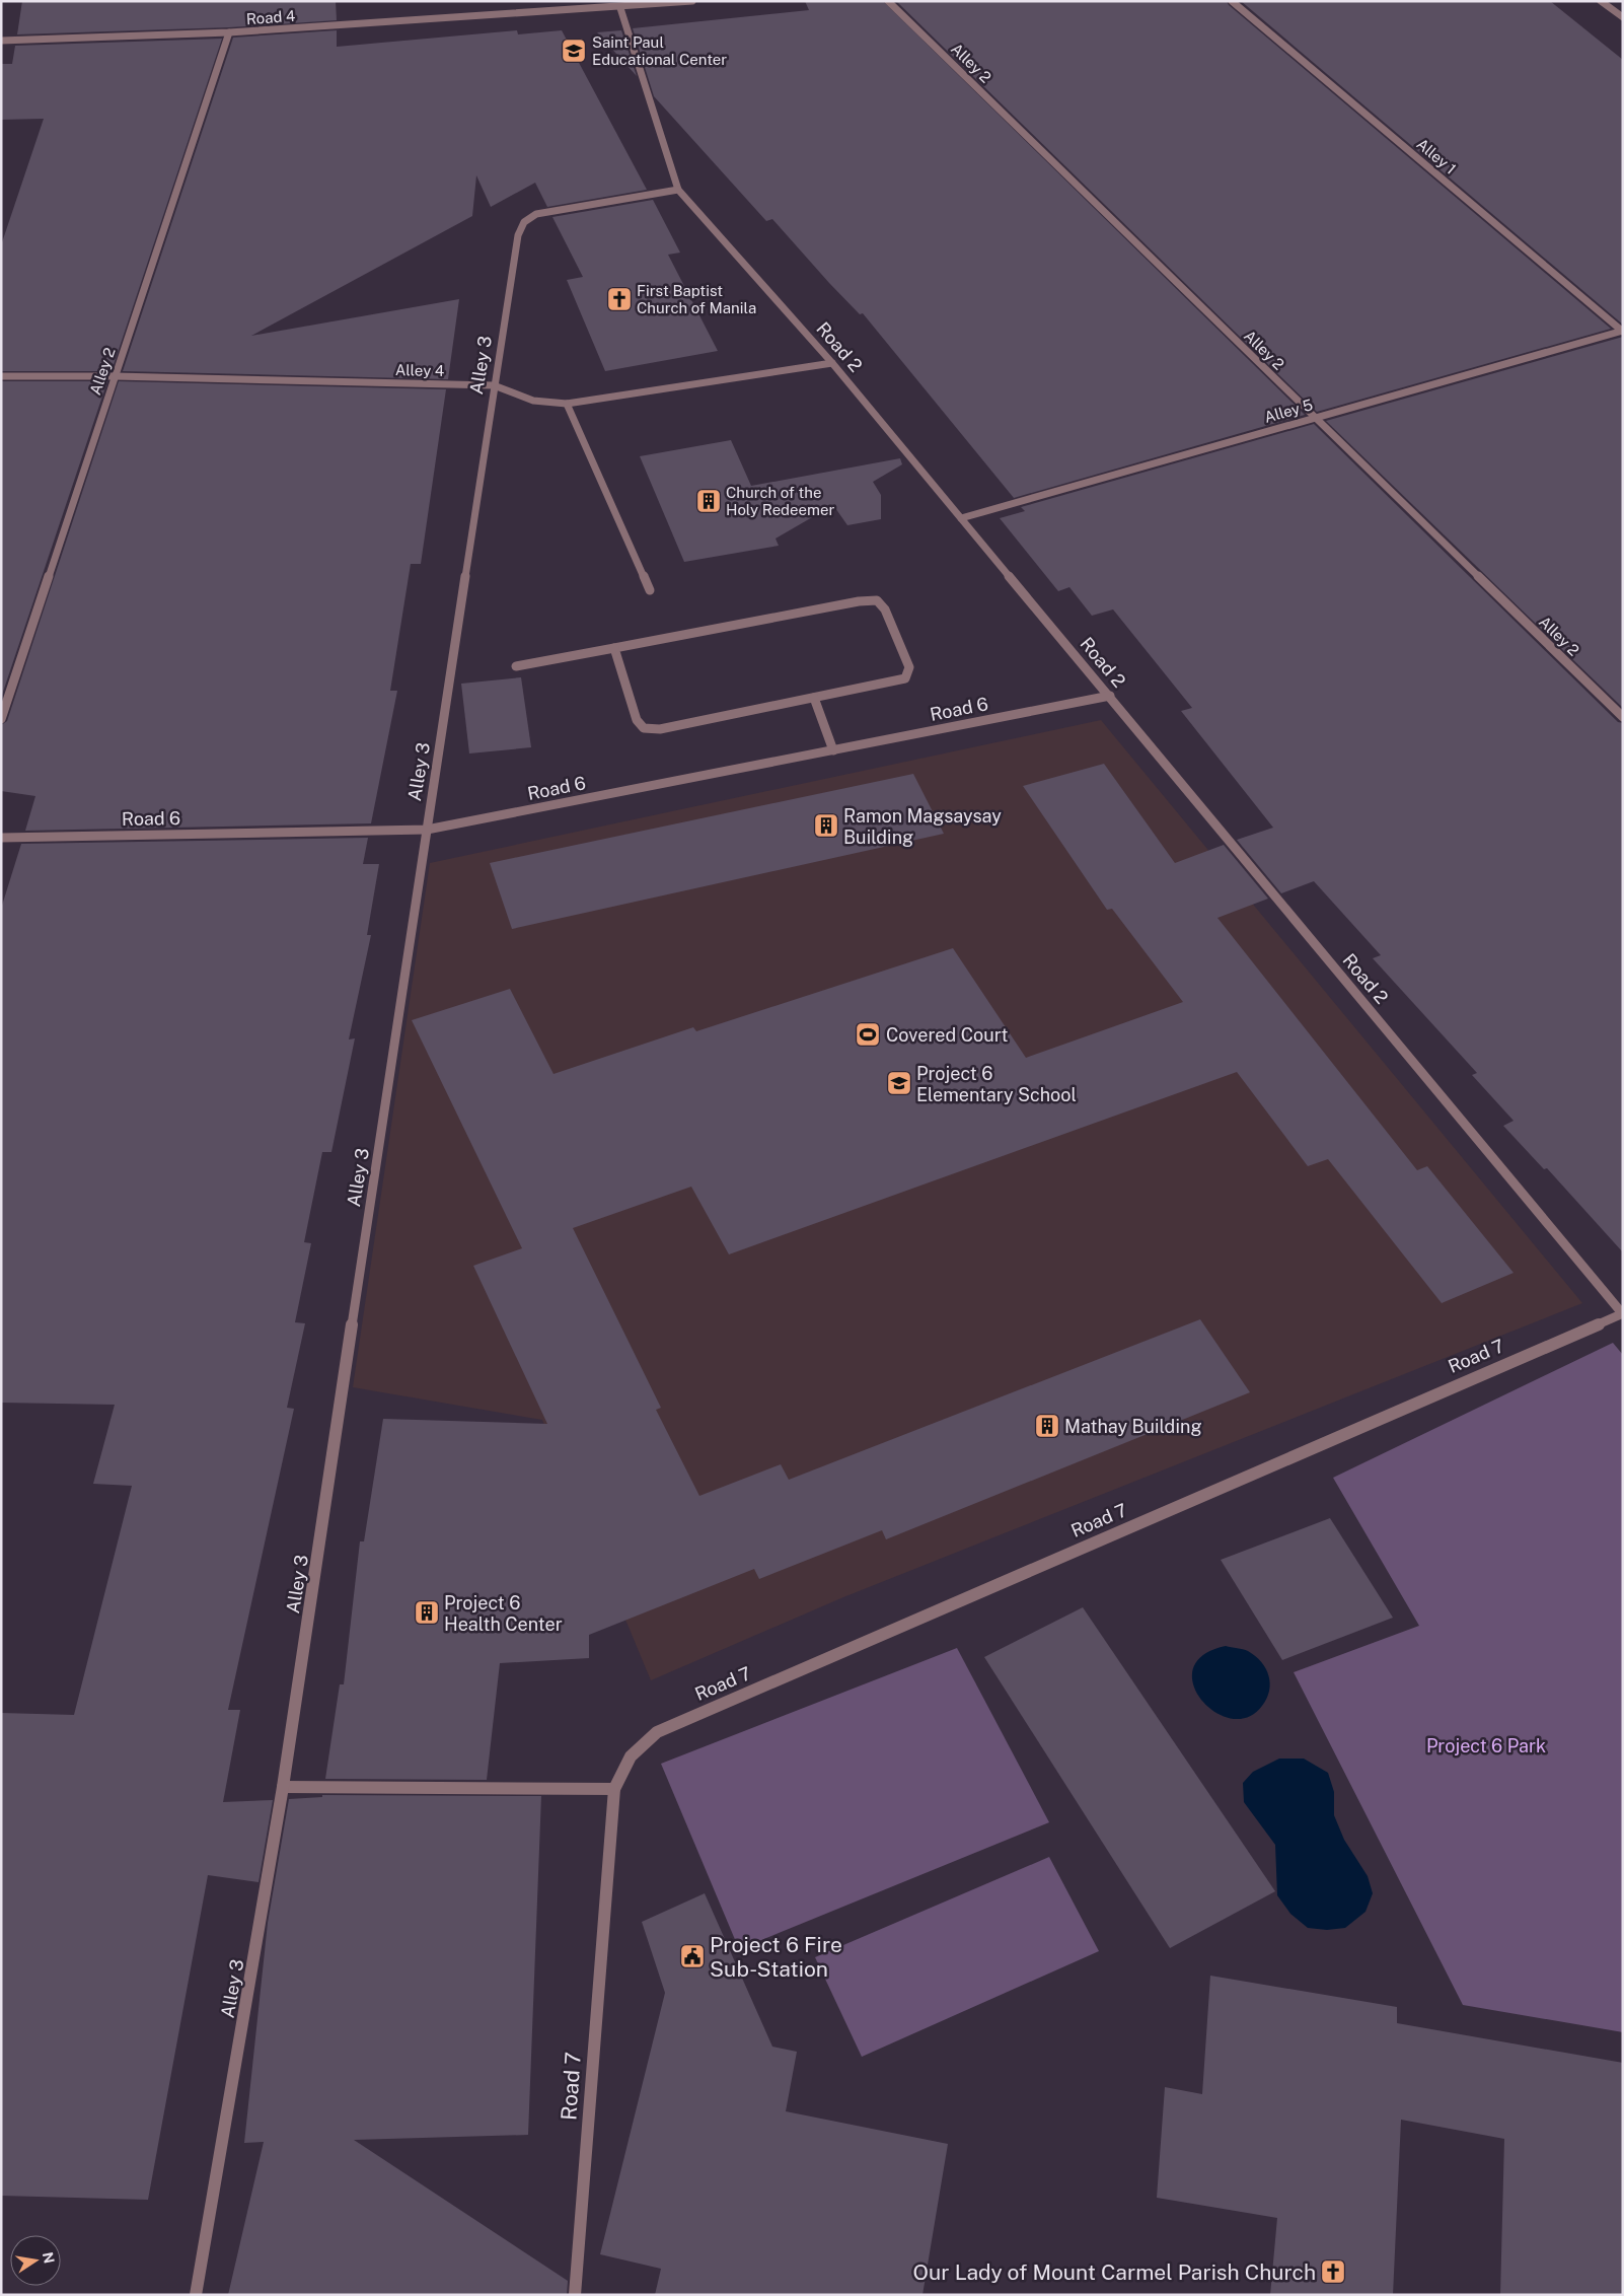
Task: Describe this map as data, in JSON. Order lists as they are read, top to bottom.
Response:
{
  "streets": {
    "street": [
      "Road 4",
      "Alley 2",
      "Alley 1",
      "Road 2",
      "Alley 3",
      "Alley 4",
      "Alley 5",
      "Road 6",
      "Road 7"
    ]
  },
  "crossings": [
    ["Road 4", "Alley 2"],
    ["Road 4", "Road 2"],
    ["Alley 2", "Alley 4"],
    ["Alley 2", "Alley 5"],
    ["Alley 1", "Alley 5"],
    ["Road 2", "Alley 3"],
    ["Road 2", "Alley 4"],
    ["Road 2", "Alley 5"],
    ["Road 2", "Road 6"],
    ["Road 2", "Road 7"],
    ["Alley 3", "Alley 4"],
    ["Alley 3", "Road 6"]
  ],
  "parks": ["Project 6 Park"],
  "places": {
    "school or university": ["Saint Paul Educational Center", "Project 6 Elementary School"],
    "church": ["First Baptist Church of Manila", "Our Lady of Mount Carmel Parish Church"],
    "building": [
      "Church of the Holy Redeemer",
      "Ramon Magsaysay Building",
      "Mathay Building",
      "Project 6 Health Center"
    ],
    "sports": ["Covered Court"],
    "public building": ["Project 6 Fire Sub-Station"]
  },
  "north": "right"
}
